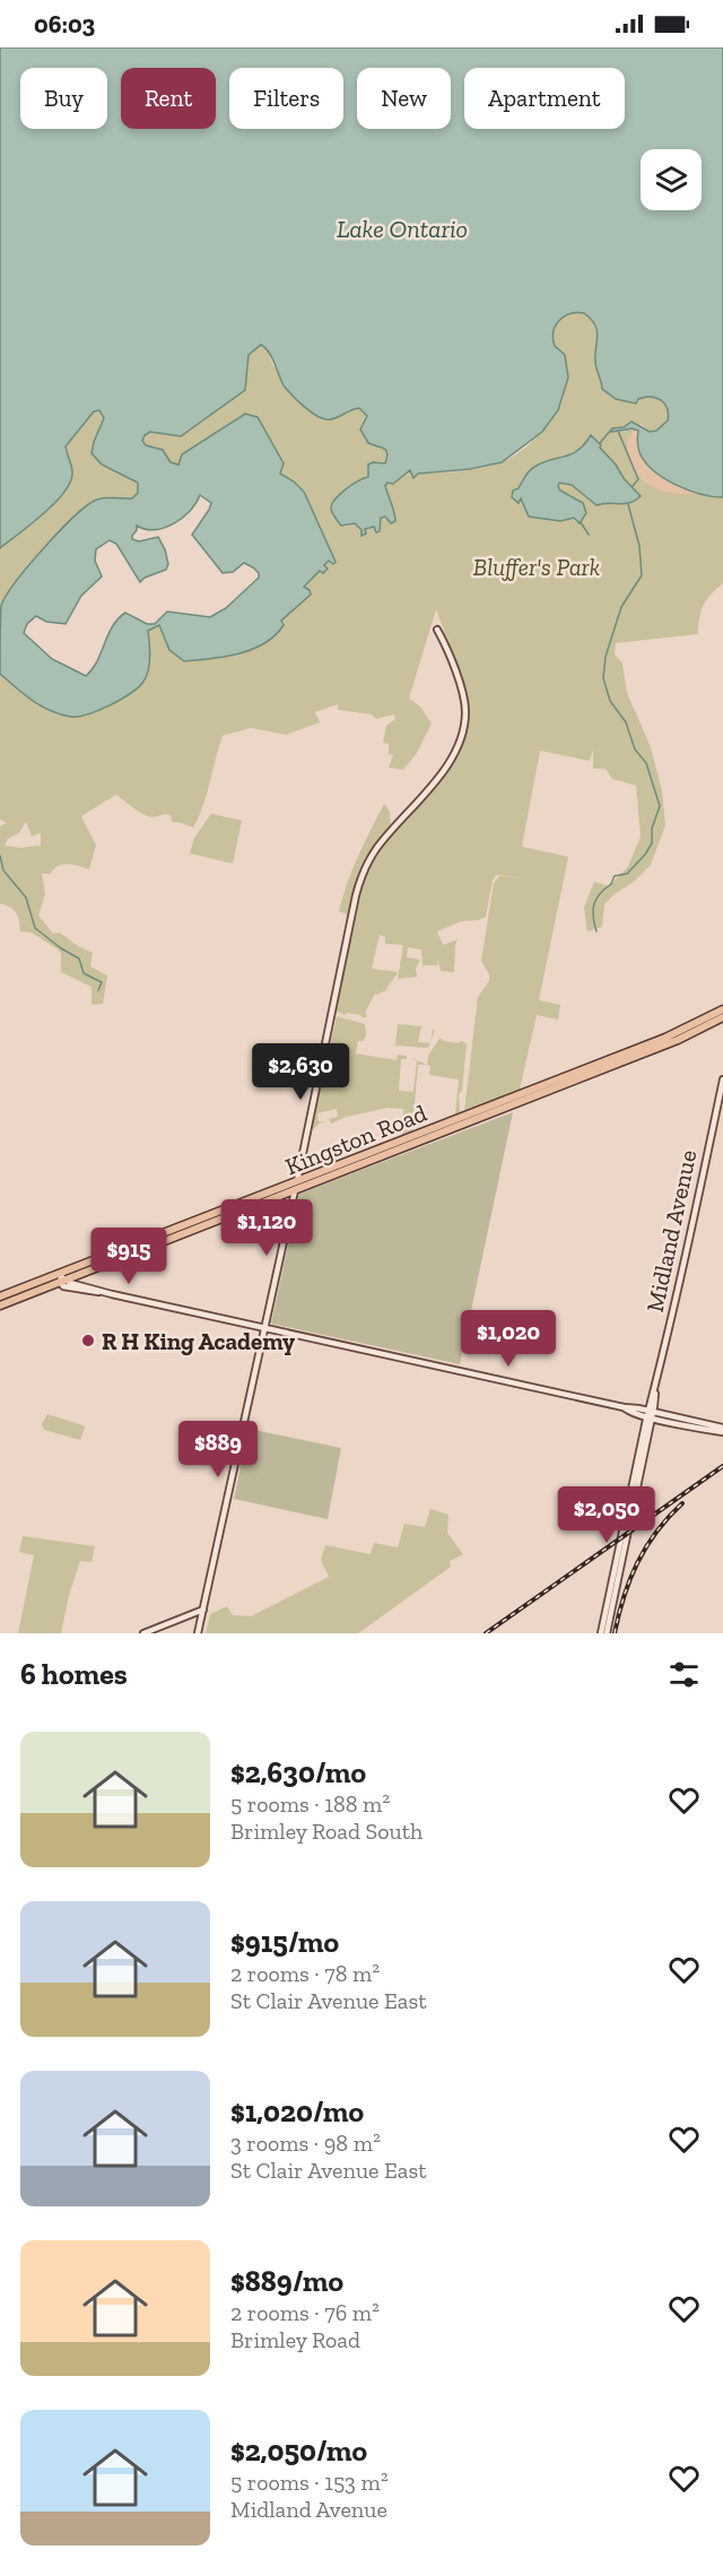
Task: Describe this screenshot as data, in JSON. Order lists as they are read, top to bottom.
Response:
{
  "streets": {
    "main road": ["Kingston Road", "Midland Avenue"]
  },
  "water": ["Lake Ontario"],
  "parks": ["Bluffer's Park"],
  "places": ["R H King Academy"],
  "page": {
    "status": "06:03",
    "chip": [
      "Buy",
      "Rent",
      "Filters",
      "New",
      "Apartment"
    ],
    "price": [
      "$2,630",
      "$1,120",
      "$915",
      "$1,020",
      "$889",
      "$2,050"
    ],
    "heading": "6 homes",
    "list": [
      {
        "name": "$2,630/mo",
        "note": "5 rooms · 188 m² · Brimley Road South"
      },
      {
        "name": "$915/mo",
        "note": "2 rooms · 78 m² · St Clair Avenue East"
      },
      {
        "name": "$1,020/mo",
        "note": "3 rooms · 98 m² · St Clair Avenue East"
      },
      {
        "name": "$889/mo",
        "note": "2 rooms · 76 m² · Brimley Road"
      },
      {
        "name": "$2,050/mo",
        "note": "5 rooms · 153 m² · Midland Avenue"
      }
    ]
  }
}
